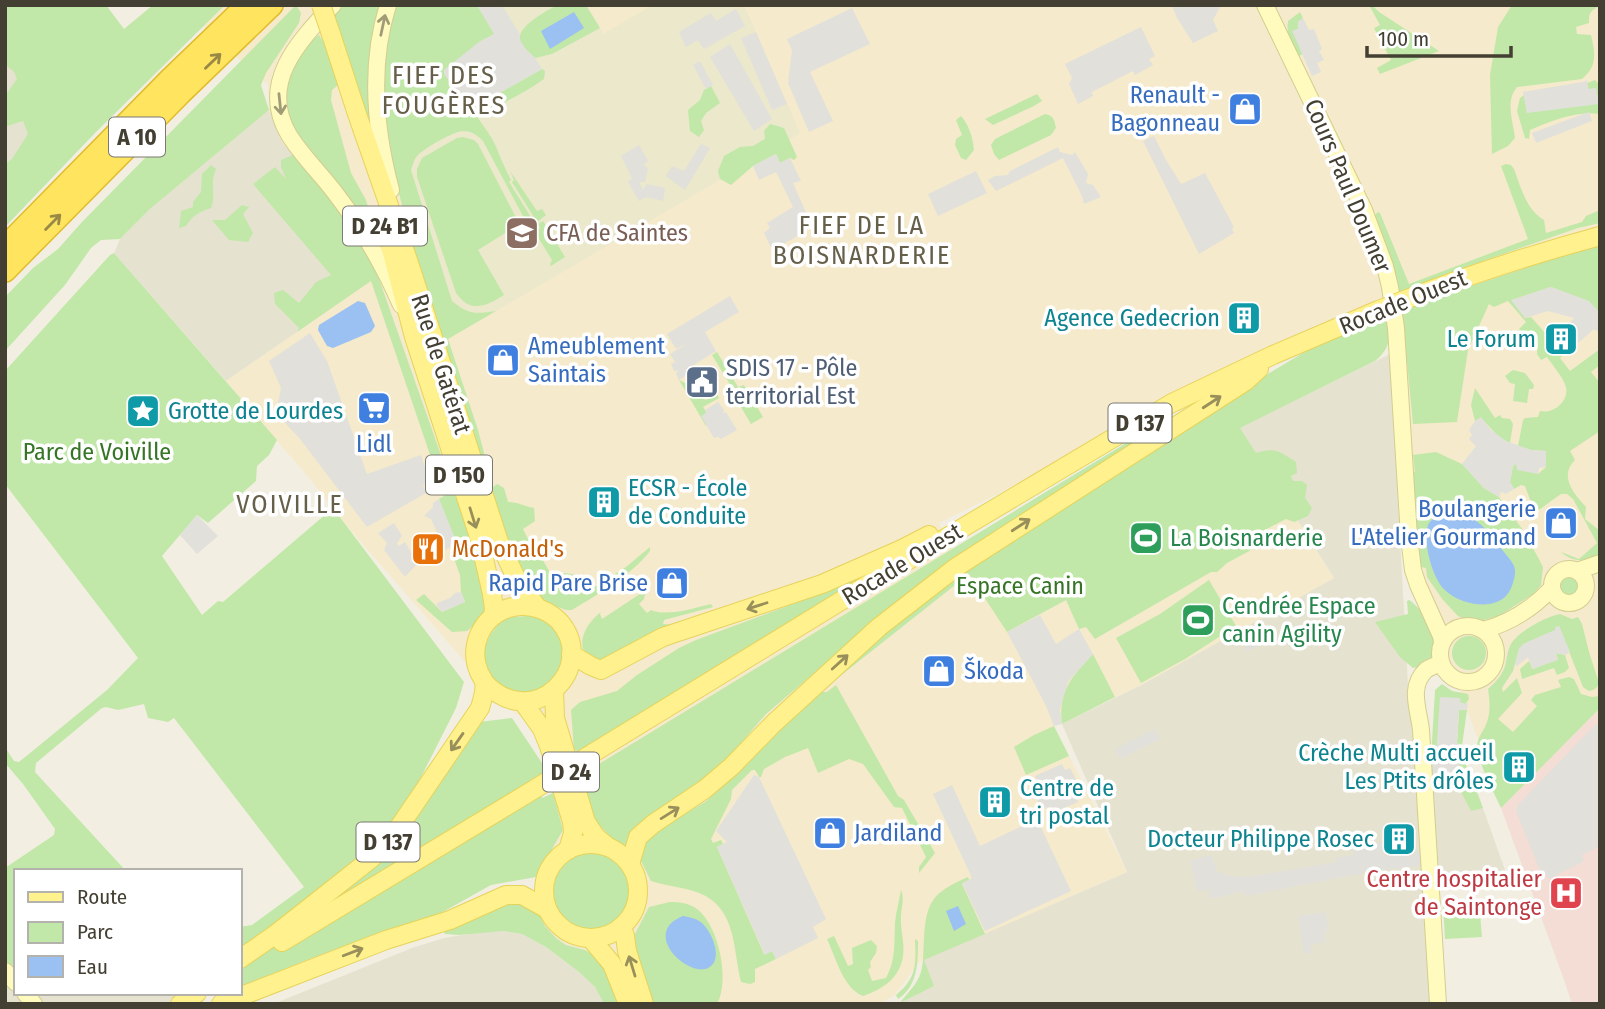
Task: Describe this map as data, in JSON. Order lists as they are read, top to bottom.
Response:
{
  "streets": {
    "highway": ["A 10"],
    "main road": [
      "D 24 B1",
      "Rocade Ouest",
      "Rue de Gatérat",
      "D 137",
      "D 150",
      "D 24"
    ],
    "street": ["Cours Paul Doumer"]
  },
  "crossings": [
    ["D 24 B1", "Rue de Gatérat"],
    ["Rocade Ouest", "D 137"],
    ["Rue de Gatérat", "D 137"],
    ["Rue de Gatérat", "D 24"],
    ["D 137", "D 24"]
  ],
  "districts": ["FIEF DES FOUGÈRES", "FIEF DE LA BOISNARDERIE", "VOIVILLE"],
  "parks": ["Parc de Voiville", "Espace Canin"],
  "places": {
    "shop": [
      "Renault - Bagonneau",
      "Ameublement Saintais",
      "Boulangerie L'Atelier Gourmand",
      "Rapid Pare Brise",
      "Škoda",
      "Jardiland"
    ],
    "school or university": ["CFA de Saintes"],
    "building": [
      "Agence Gedecrion",
      "Le Forum",
      "ECSR - École de Conduite",
      "Crèche Multi accueil Les Ptits drôles",
      "Centre de tri postal",
      "Docteur Philippe Rosec"
    ],
    "public building": ["SDIS 17 - Pôle territorial Est"],
    "supermarket": ["Lidl"],
    "place": ["Grotte de Lourdes"],
    "sports": ["La Boisnarderie", "Cendrée Espace canin Agility"],
    "restaurant": ["McDonald's"],
    "hospital": ["Centre hospitalier de Saintonge"]
  },
  "legend": ["Route", "Parc", "Eau"],
  "scale_bar": "100 m"
}
